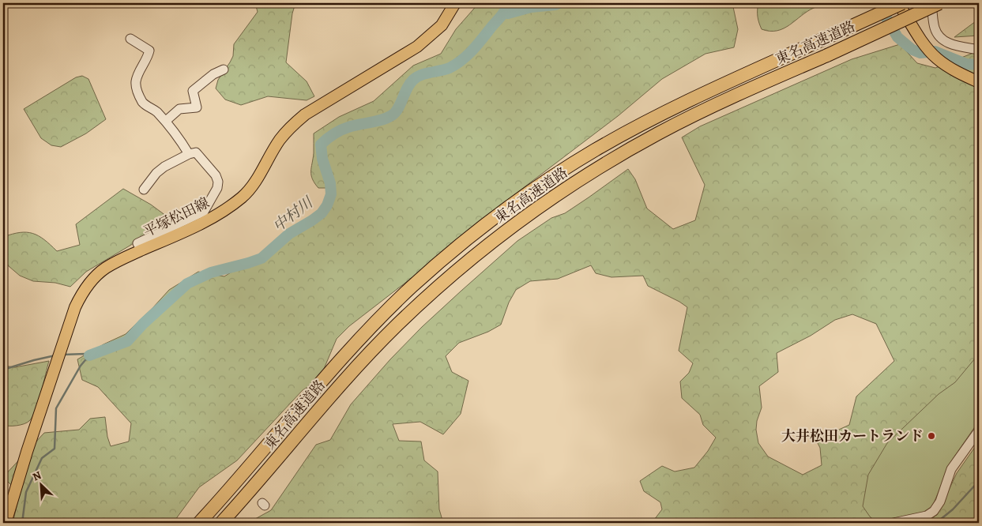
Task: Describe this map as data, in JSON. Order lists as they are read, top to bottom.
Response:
{
  "streets": {
    "highway": ["東名高速道路"],
    "main road": ["平塚松田線"]
  },
  "water": ["中村川"],
  "places": ["大井松田カートランド"],
  "north": "top left"
}
